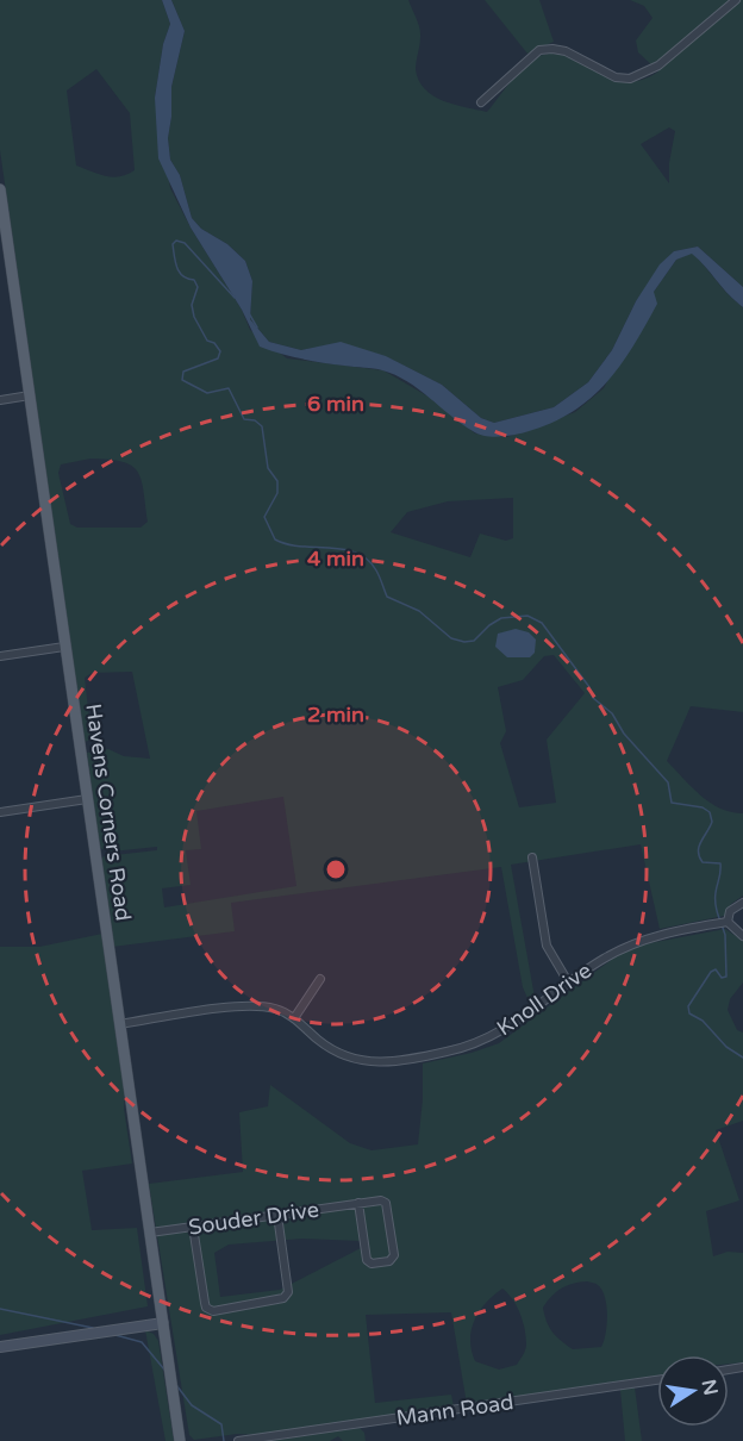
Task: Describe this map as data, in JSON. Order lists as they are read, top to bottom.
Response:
{
  "streets": {
    "main road": ["Havens Corners Road"],
    "street": ["Knoll Drive", "Souder Drive", "Mann Road"]
  },
  "crossings": [
    ["Havens Corners Road", "Knoll Drive"],
    ["Havens Corners Road", "Souder Drive"]
  ],
  "north": "right",
  "rings": ["6 min", "4 min", "2 min"]
}
